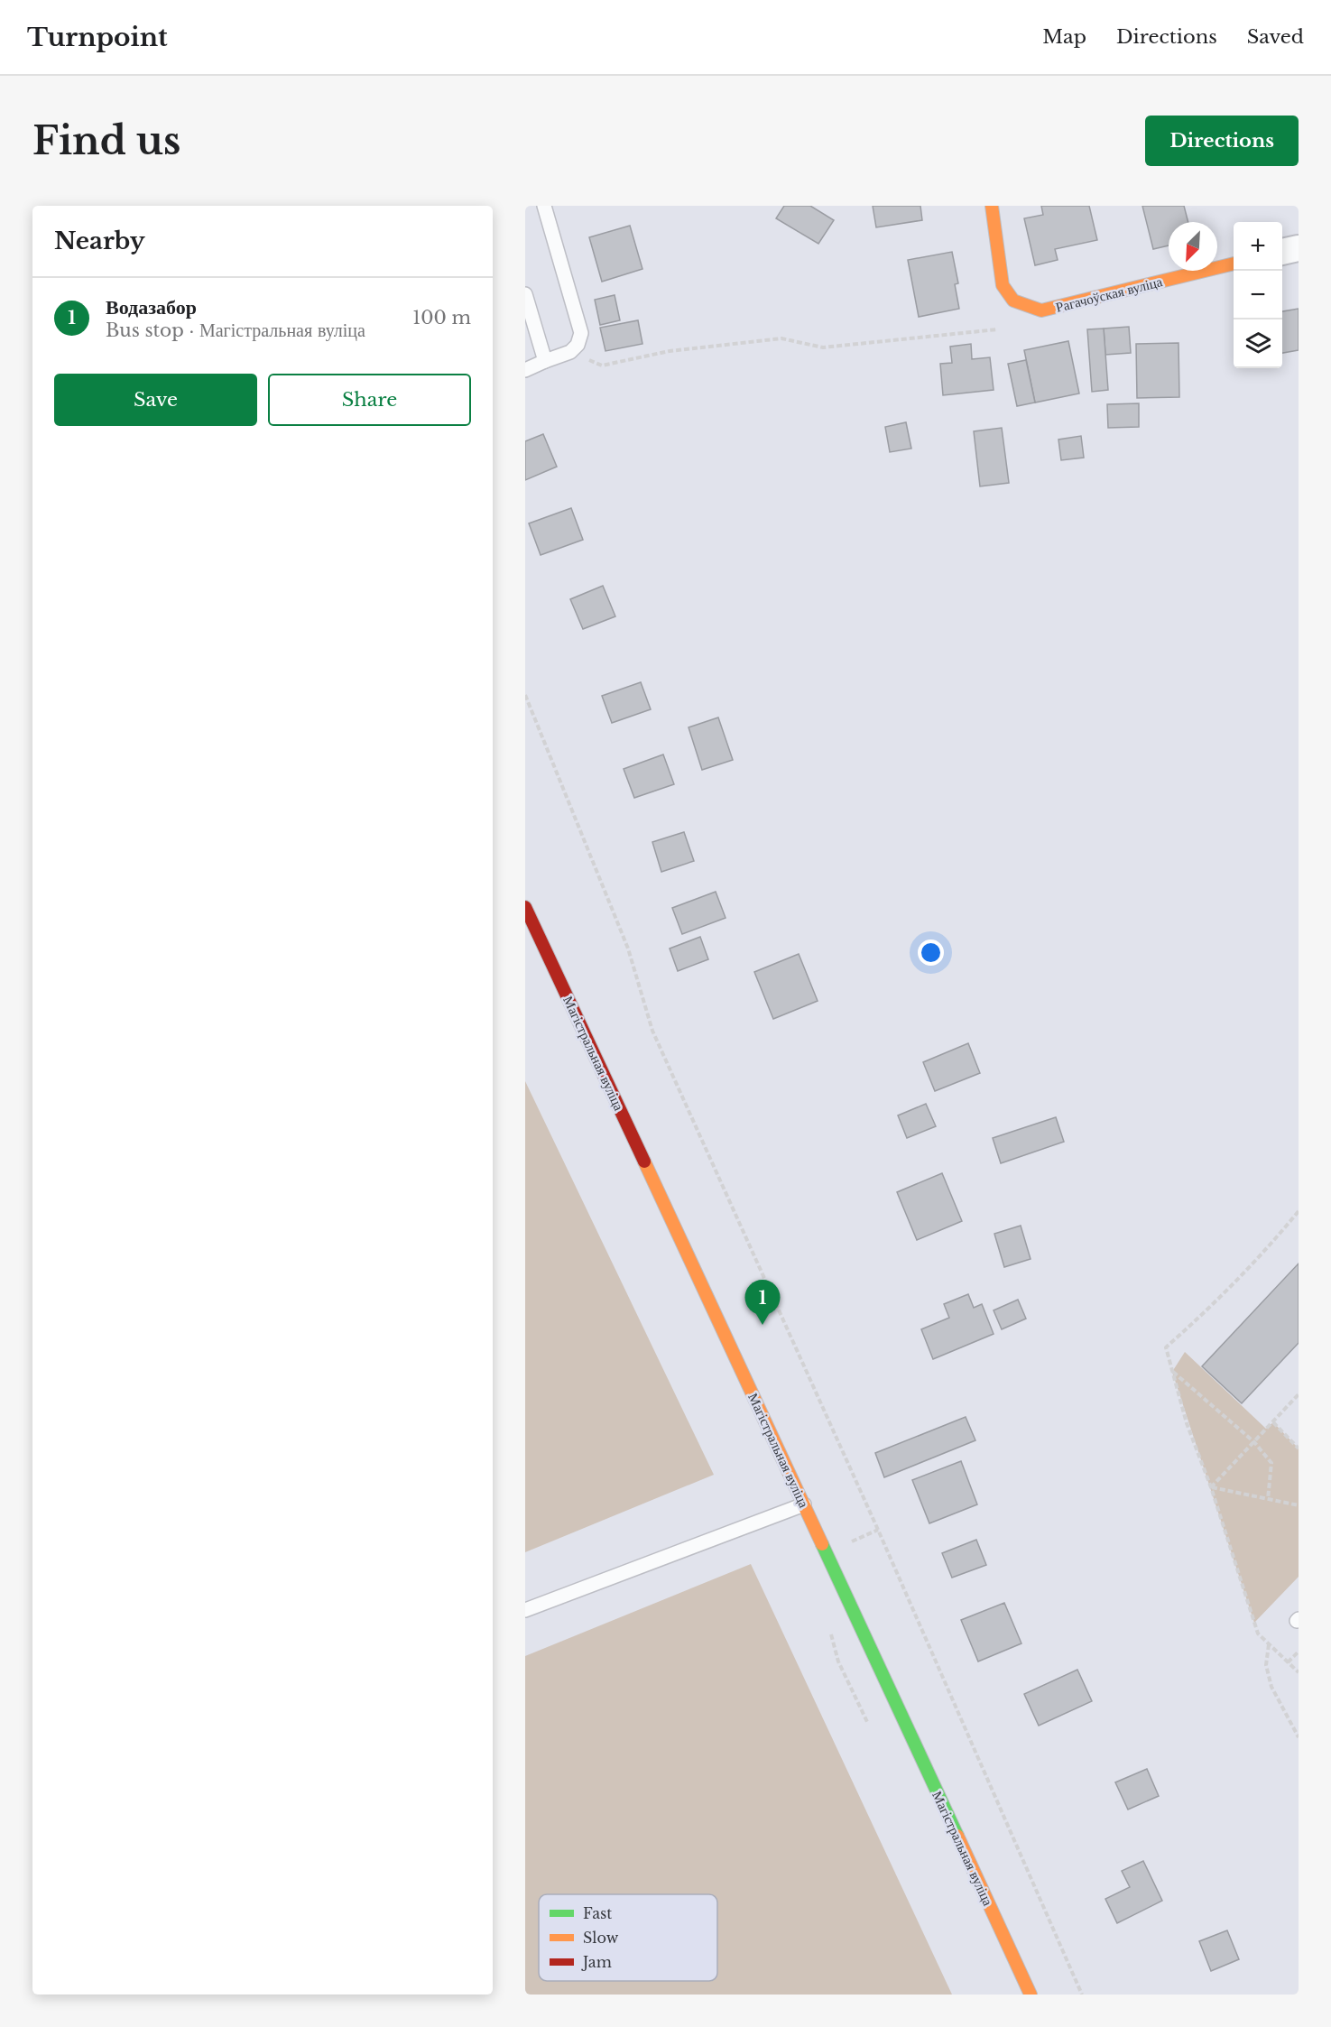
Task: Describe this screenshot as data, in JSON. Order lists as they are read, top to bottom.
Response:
{
  "streets": {
    "main road": ["Рагачоўская вуліца", "Магістральная вуліца"]
  },
  "legend": ["Fast", "Slow", "Jam"],
  "north": "bottom left",
  "page": {
    "header": "Turnpoint",
    "nav": ["Map", "Directions", "Saved"],
    "buttons": [
      "Directions",
      ["Save", "Share"]
    ],
    "title": "Find us",
    "heading": "Nearby",
    "map_buttons": ["+", "−"],
    "list": [
      {
        "mark": "1",
        "name": "Водазабор",
        "note": "Bus stop · Магістральная вуліца",
        "value": "100 m"
      }
    ],
    "pins": "1"
  }
}
